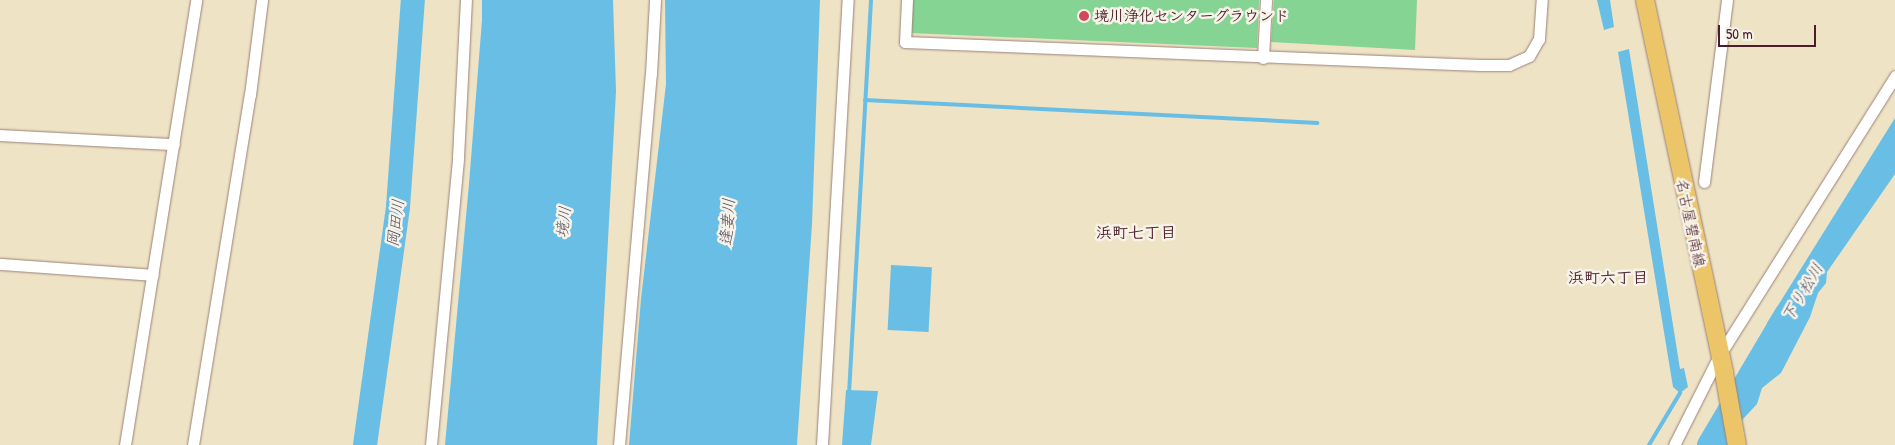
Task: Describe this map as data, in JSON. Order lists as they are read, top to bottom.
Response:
{
  "streets": {
    "main road": ["名古屋碧南線"]
  },
  "districts": ["浜町七丁目", "浜町六丁目"],
  "water": [
    "境川",
    "逢妻川",
    "岡田川",
    "下り松川"
  ],
  "places": ["境川浄化センターグラウンド"],
  "scale_bar": "50 m"
}
